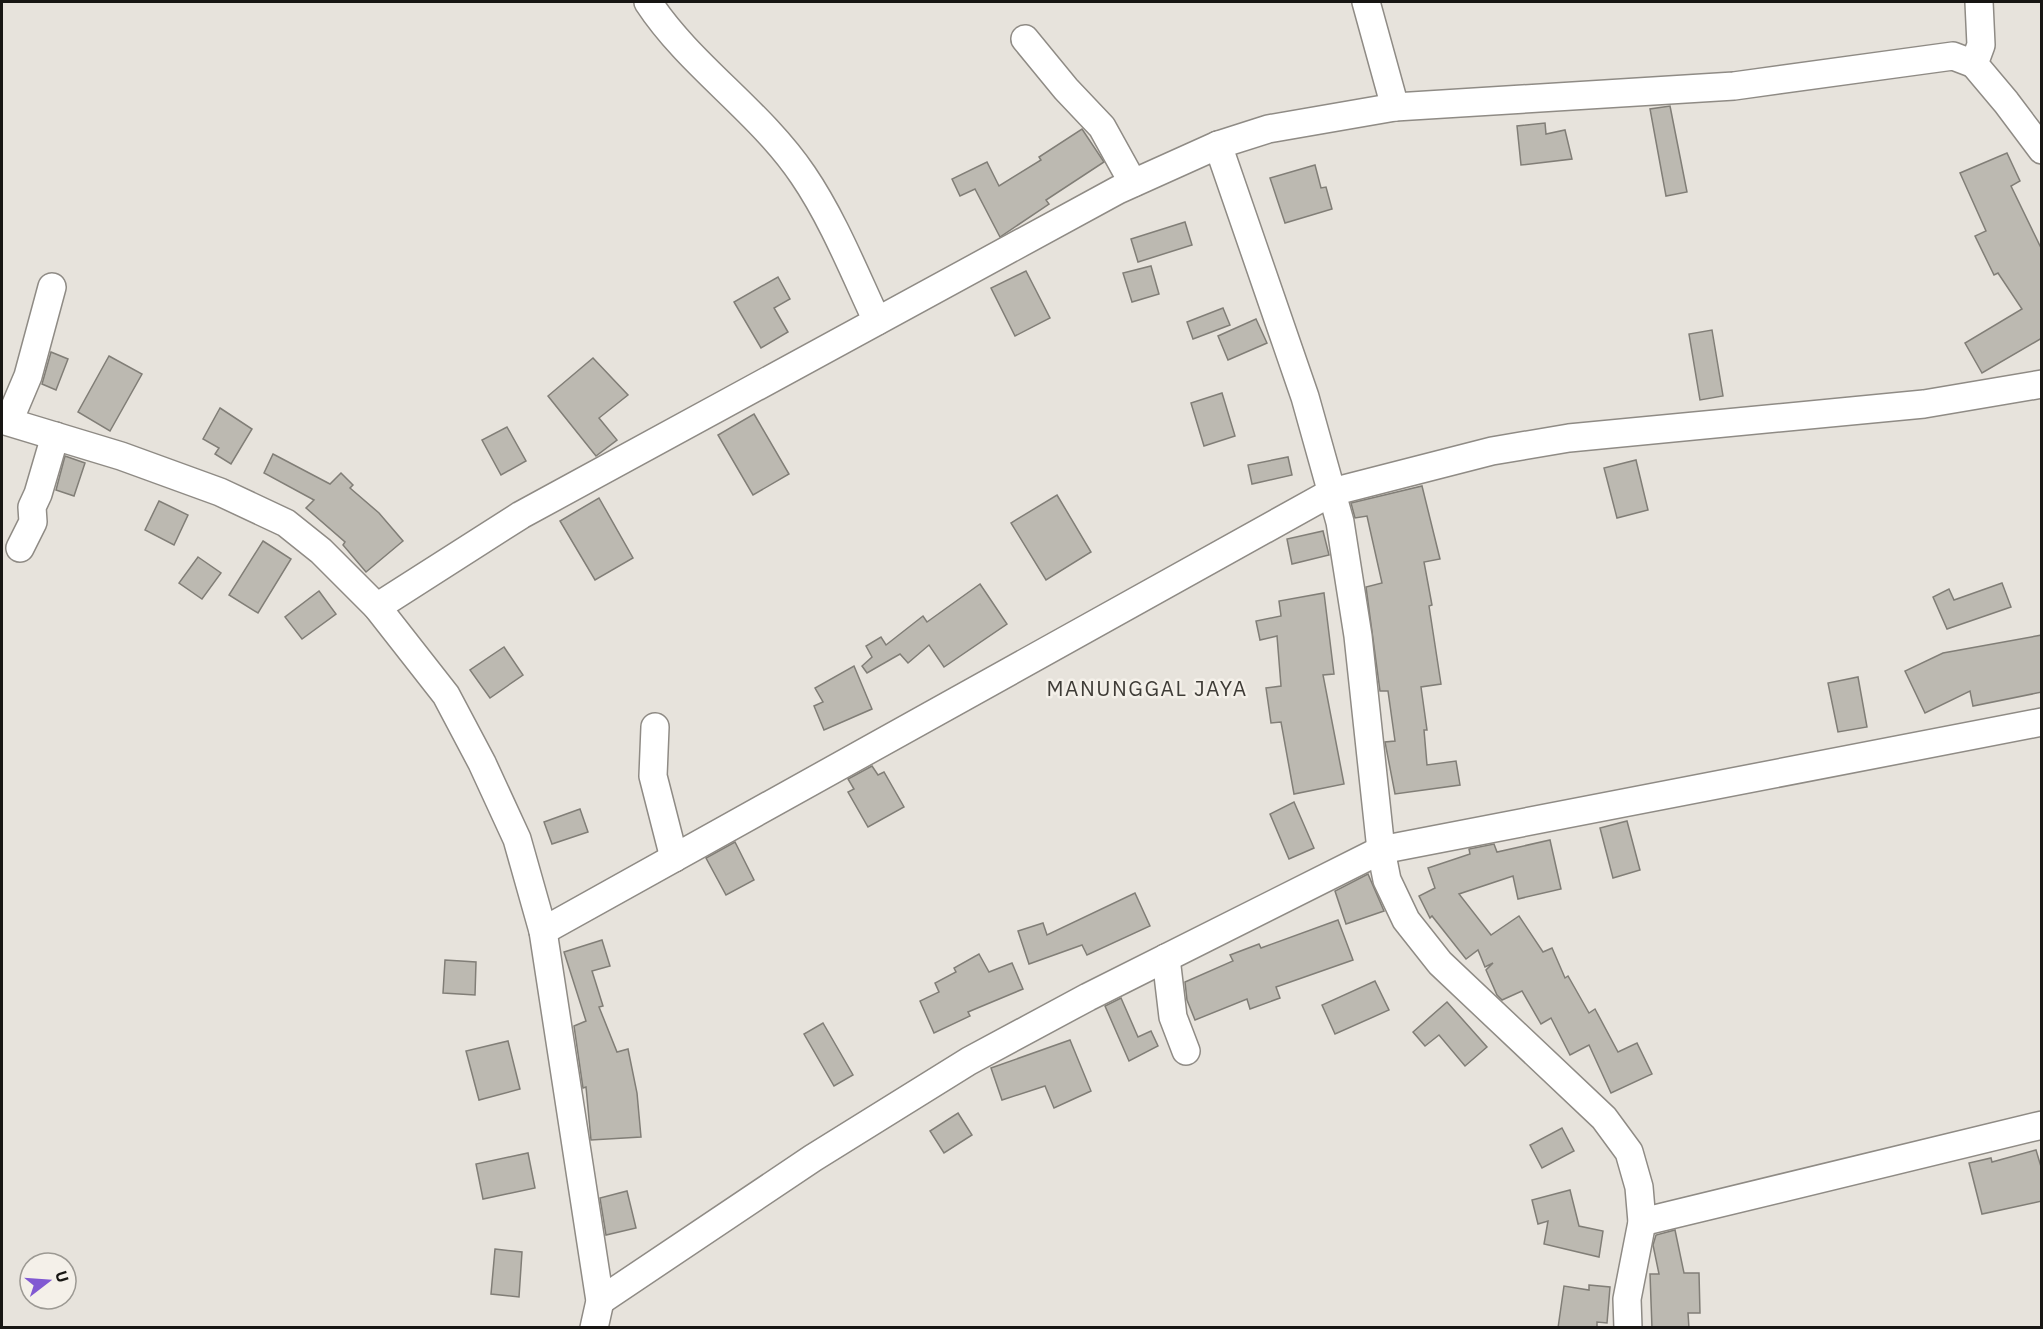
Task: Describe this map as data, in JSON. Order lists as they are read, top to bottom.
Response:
{
  "districts": ["MANUNGGAL JAYA"],
  "north": "right"
}
